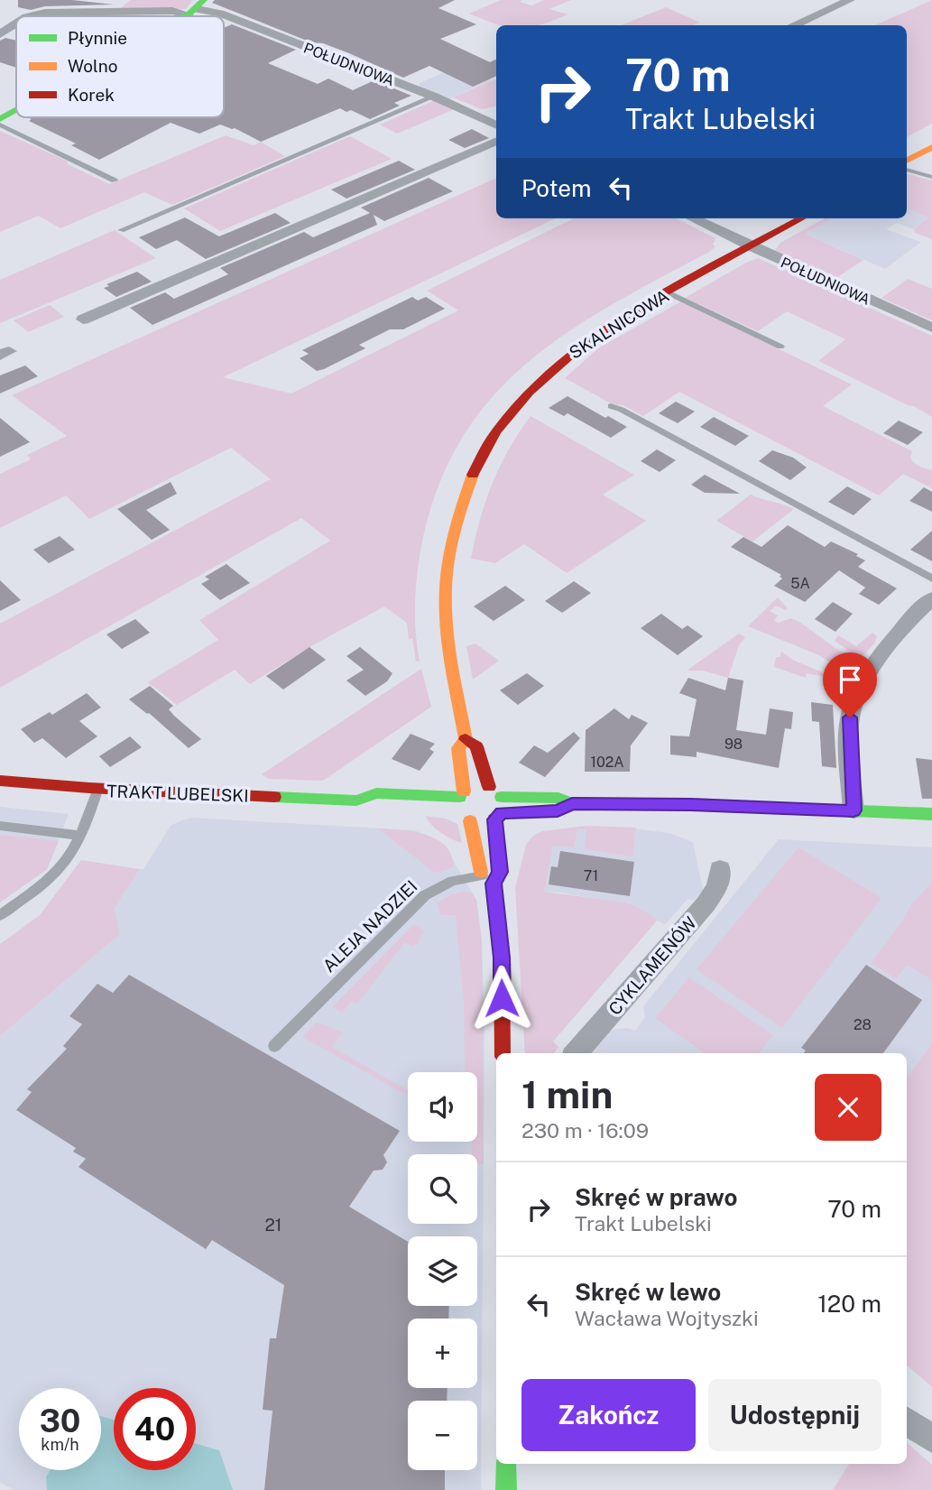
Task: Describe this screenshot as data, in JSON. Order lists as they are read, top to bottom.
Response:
{
  "streets": {
    "street": [
      "POŁUDNIOWA",
      "SKALNICOWA",
      "TRAKT LUBELSKI",
      "CYKLAMENÓW"
    ],
    "lane": ["ALEJA NADZIEI"]
  },
  "crossings": [
    ["POŁUDNIOWA", "SKALNICOWA"],
    ["SKALNICOWA", "TRAKT LUBELSKI"]
  ],
  "house_numbers": [
    "5A",
    "98",
    "102A",
    "71",
    "28",
    "21"
  ],
  "legend": ["Płynnie", "Wolno", "Korek"],
  "page": {
    "turn": ["70 m", "Trakt Lubelski"],
    "then": "Potem",
    "heading": ["1 min", "230 m · 16:09"],
    "map_buttons": ["+", "−"],
    "list": [
      {
        "name": "Skręć w prawo",
        "note": "Trakt Lubelski",
        "value": "70 m"
      },
      {
        "name": "Skręć w lewo",
        "note": "Wacława Wojtyszki",
        "value": "120 m"
      }
    ],
    "buttons": ["Zakończ", "Udostępnij"],
    "speed": "30 km/h",
    "limit": "40"
  }
}
